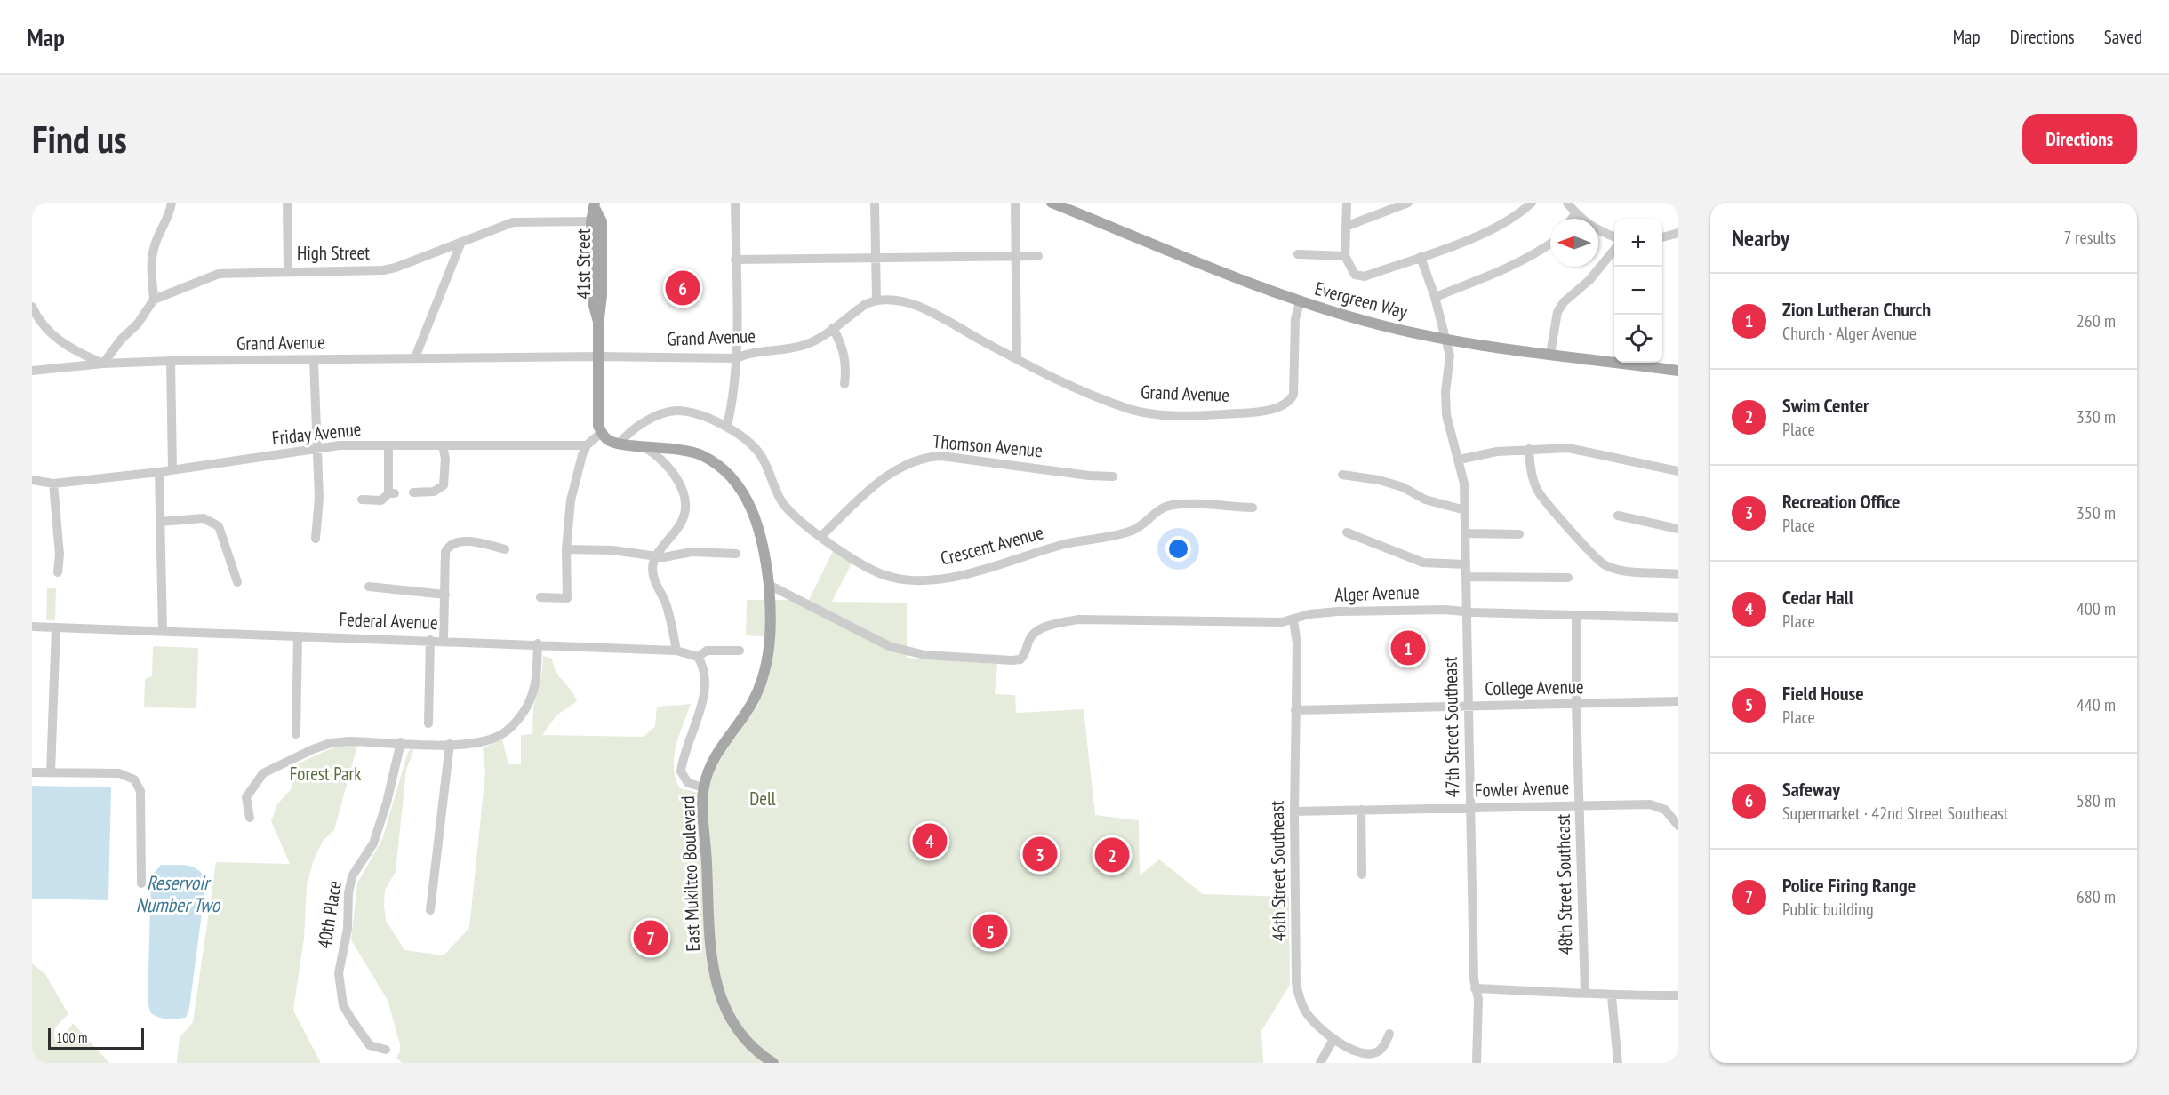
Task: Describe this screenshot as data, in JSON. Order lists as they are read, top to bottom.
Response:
{
  "streets": {
    "main road": ["41st Street", "Evergreen Way", "East Mukilteo Boulevard"],
    "street": [
      "High Street",
      "Grand Avenue",
      "Friday Avenue",
      "Thomson Avenue",
      "Crescent Avenue",
      "Alger Avenue",
      "Federal Avenue",
      "College Avenue",
      "47th Street Southeast",
      "Fowler Avenue",
      "46th Street Southeast",
      "48th Street Southeast",
      "40th Place"
    ]
  },
  "crossings": [
    ["High Street", "41st Street"],
    ["41st Street", "Grand Avenue"],
    ["Evergreen Way", "Grand Avenue"],
    ["Evergreen Way", "47th Street Southeast"],
    ["Thomson Avenue", "Crescent Avenue"],
    ["Crescent Avenue", "East Mukilteo Boulevard"],
    ["Alger Avenue", "47th Street Southeast"],
    ["Alger Avenue", "46th Street Southeast"],
    ["Alger Avenue", "East Mukilteo Boulevard"],
    ["Alger Avenue", "48th Street Southeast"],
    ["College Avenue", "47th Street Southeast"],
    ["College Avenue", "46th Street Southeast"],
    ["College Avenue", "48th Street Southeast"],
    ["47th Street Southeast", "Fowler Avenue"],
    ["Fowler Avenue", "46th Street Southeast"],
    ["Fowler Avenue", "48th Street Southeast"]
  ],
  "water": ["Reservoir Number Two"],
  "parks": ["Forest Park", "Dell"],
  "scale_bar": "100 m",
  "north": "left",
  "page": {
    "header": "Map",
    "nav": ["Map", "Directions", "Saved"],
    "buttons": "Directions",
    "title": "Find us",
    "heading": ["Nearby", "7 results"],
    "map_buttons": ["+", "−"],
    "pins": [
      "6",
      "1",
      "4",
      "3",
      "2",
      "5",
      "7"
    ],
    "list": [
      {
        "mark": "1",
        "name": "Zion Lutheran Church",
        "note": "Church · Alger Avenue",
        "value": "260 m"
      },
      {
        "mark": "2",
        "name": "Swim Center",
        "note": "Place",
        "value": "330 m"
      },
      {
        "mark": "3",
        "name": "Recreation Office",
        "note": "Place",
        "value": "350 m"
      },
      {
        "mark": "4",
        "name": "Cedar Hall",
        "note": "Place",
        "value": "400 m"
      },
      {
        "mark": "5",
        "name": "Field House",
        "note": "Place",
        "value": "440 m"
      },
      {
        "mark": "6",
        "name": "Safeway",
        "note": "Supermarket · 42nd Street Southeast",
        "value": "580 m"
      },
      {
        "mark": "7",
        "name": "Police Firing Range",
        "note": "Public building",
        "value": "680 m"
      }
    ],
    "scale": "100 m"
  }
}
